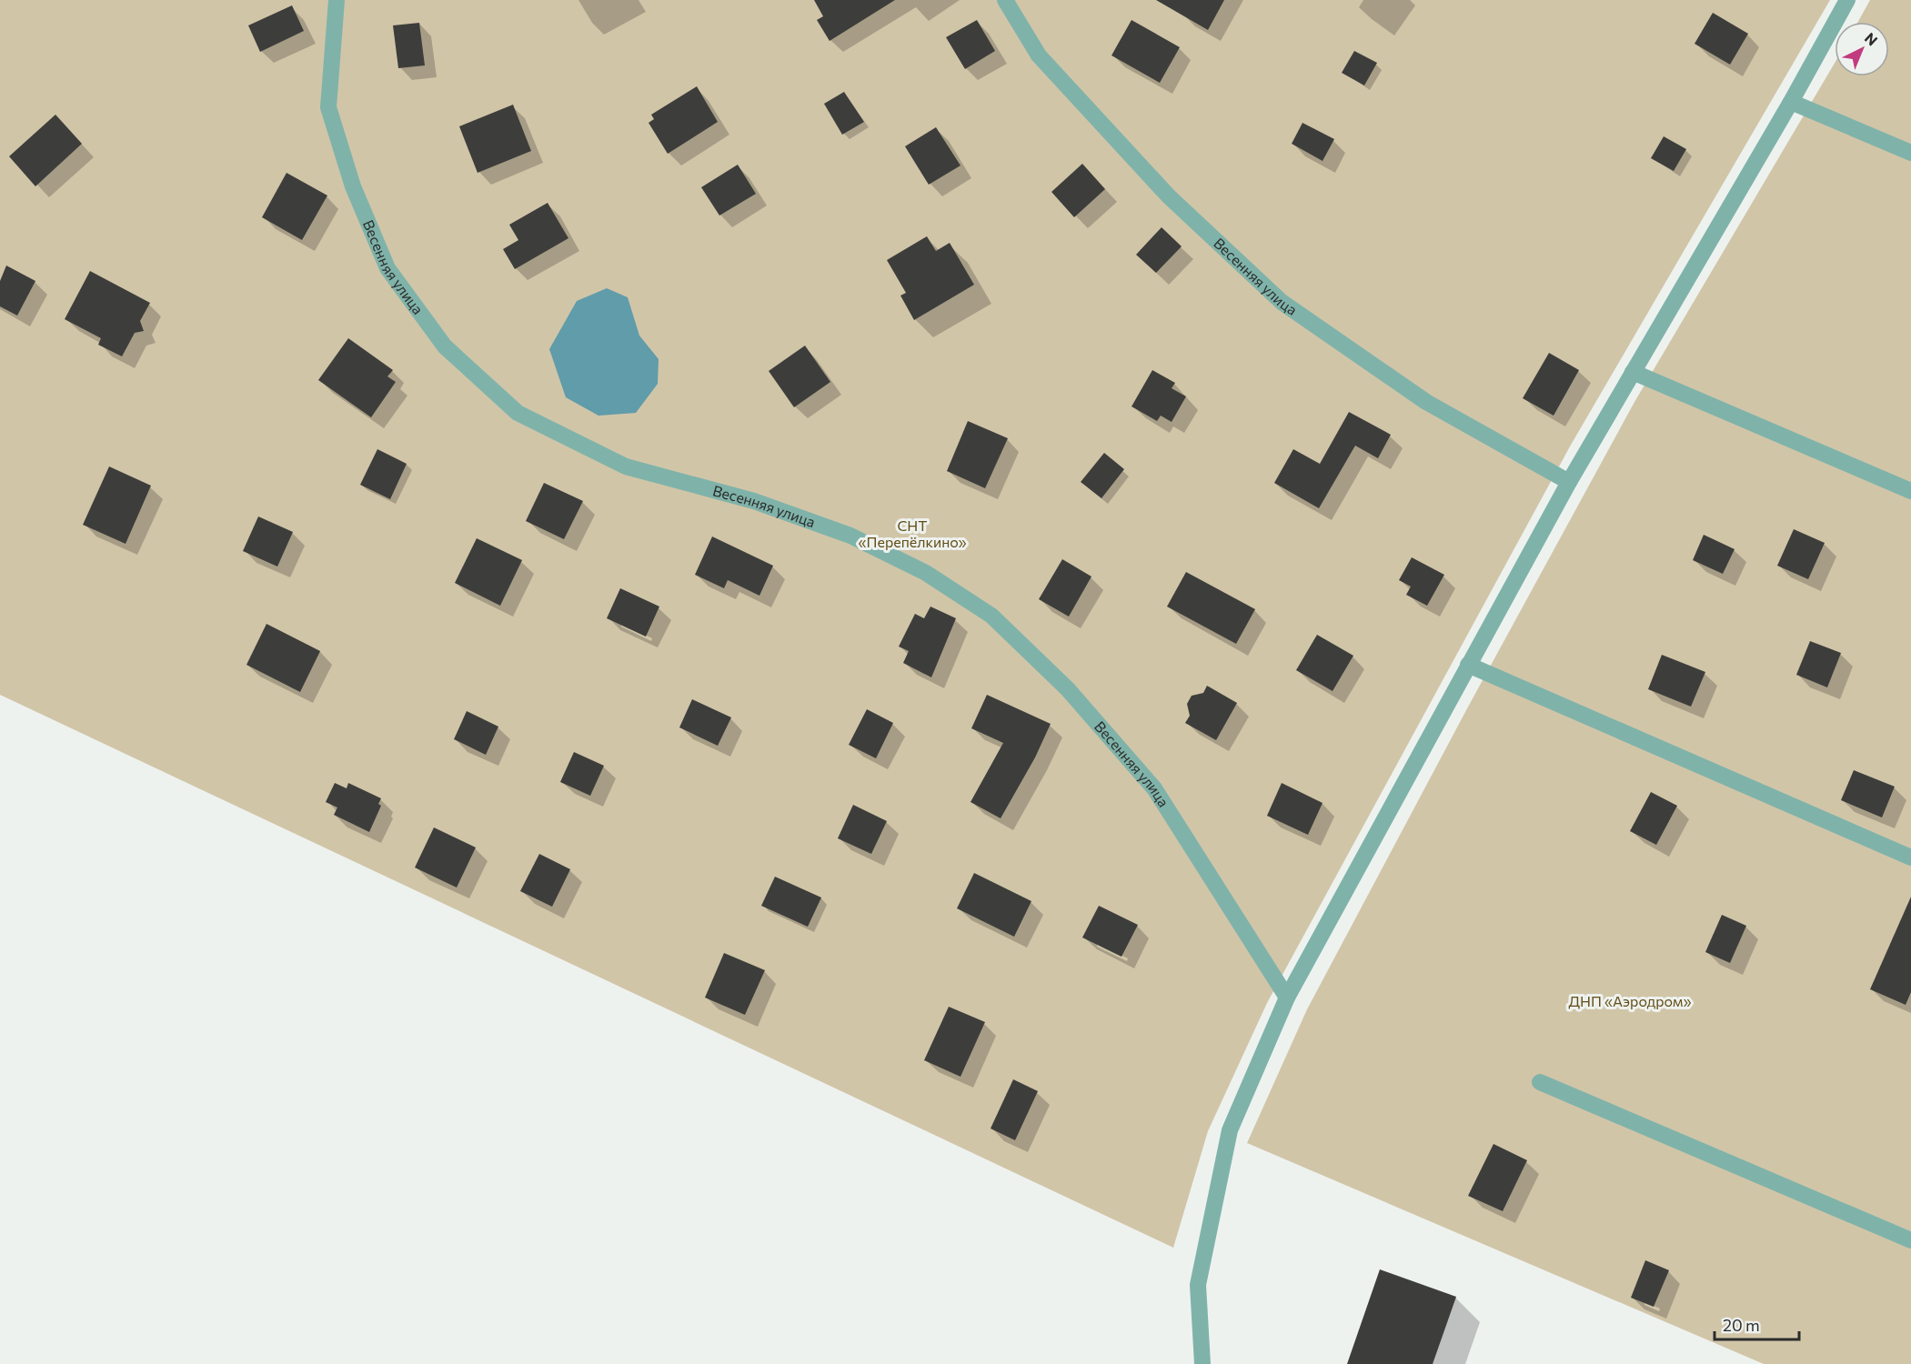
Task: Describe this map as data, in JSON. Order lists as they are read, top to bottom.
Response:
{
  "streets": {
    "street": ["Весенняя улица"]
  },
  "parks": ["СНТ «Перепёлкино»", "ДНП «Аэродром»"],
  "scale_bar": "20 m",
  "north": "top right"
}
